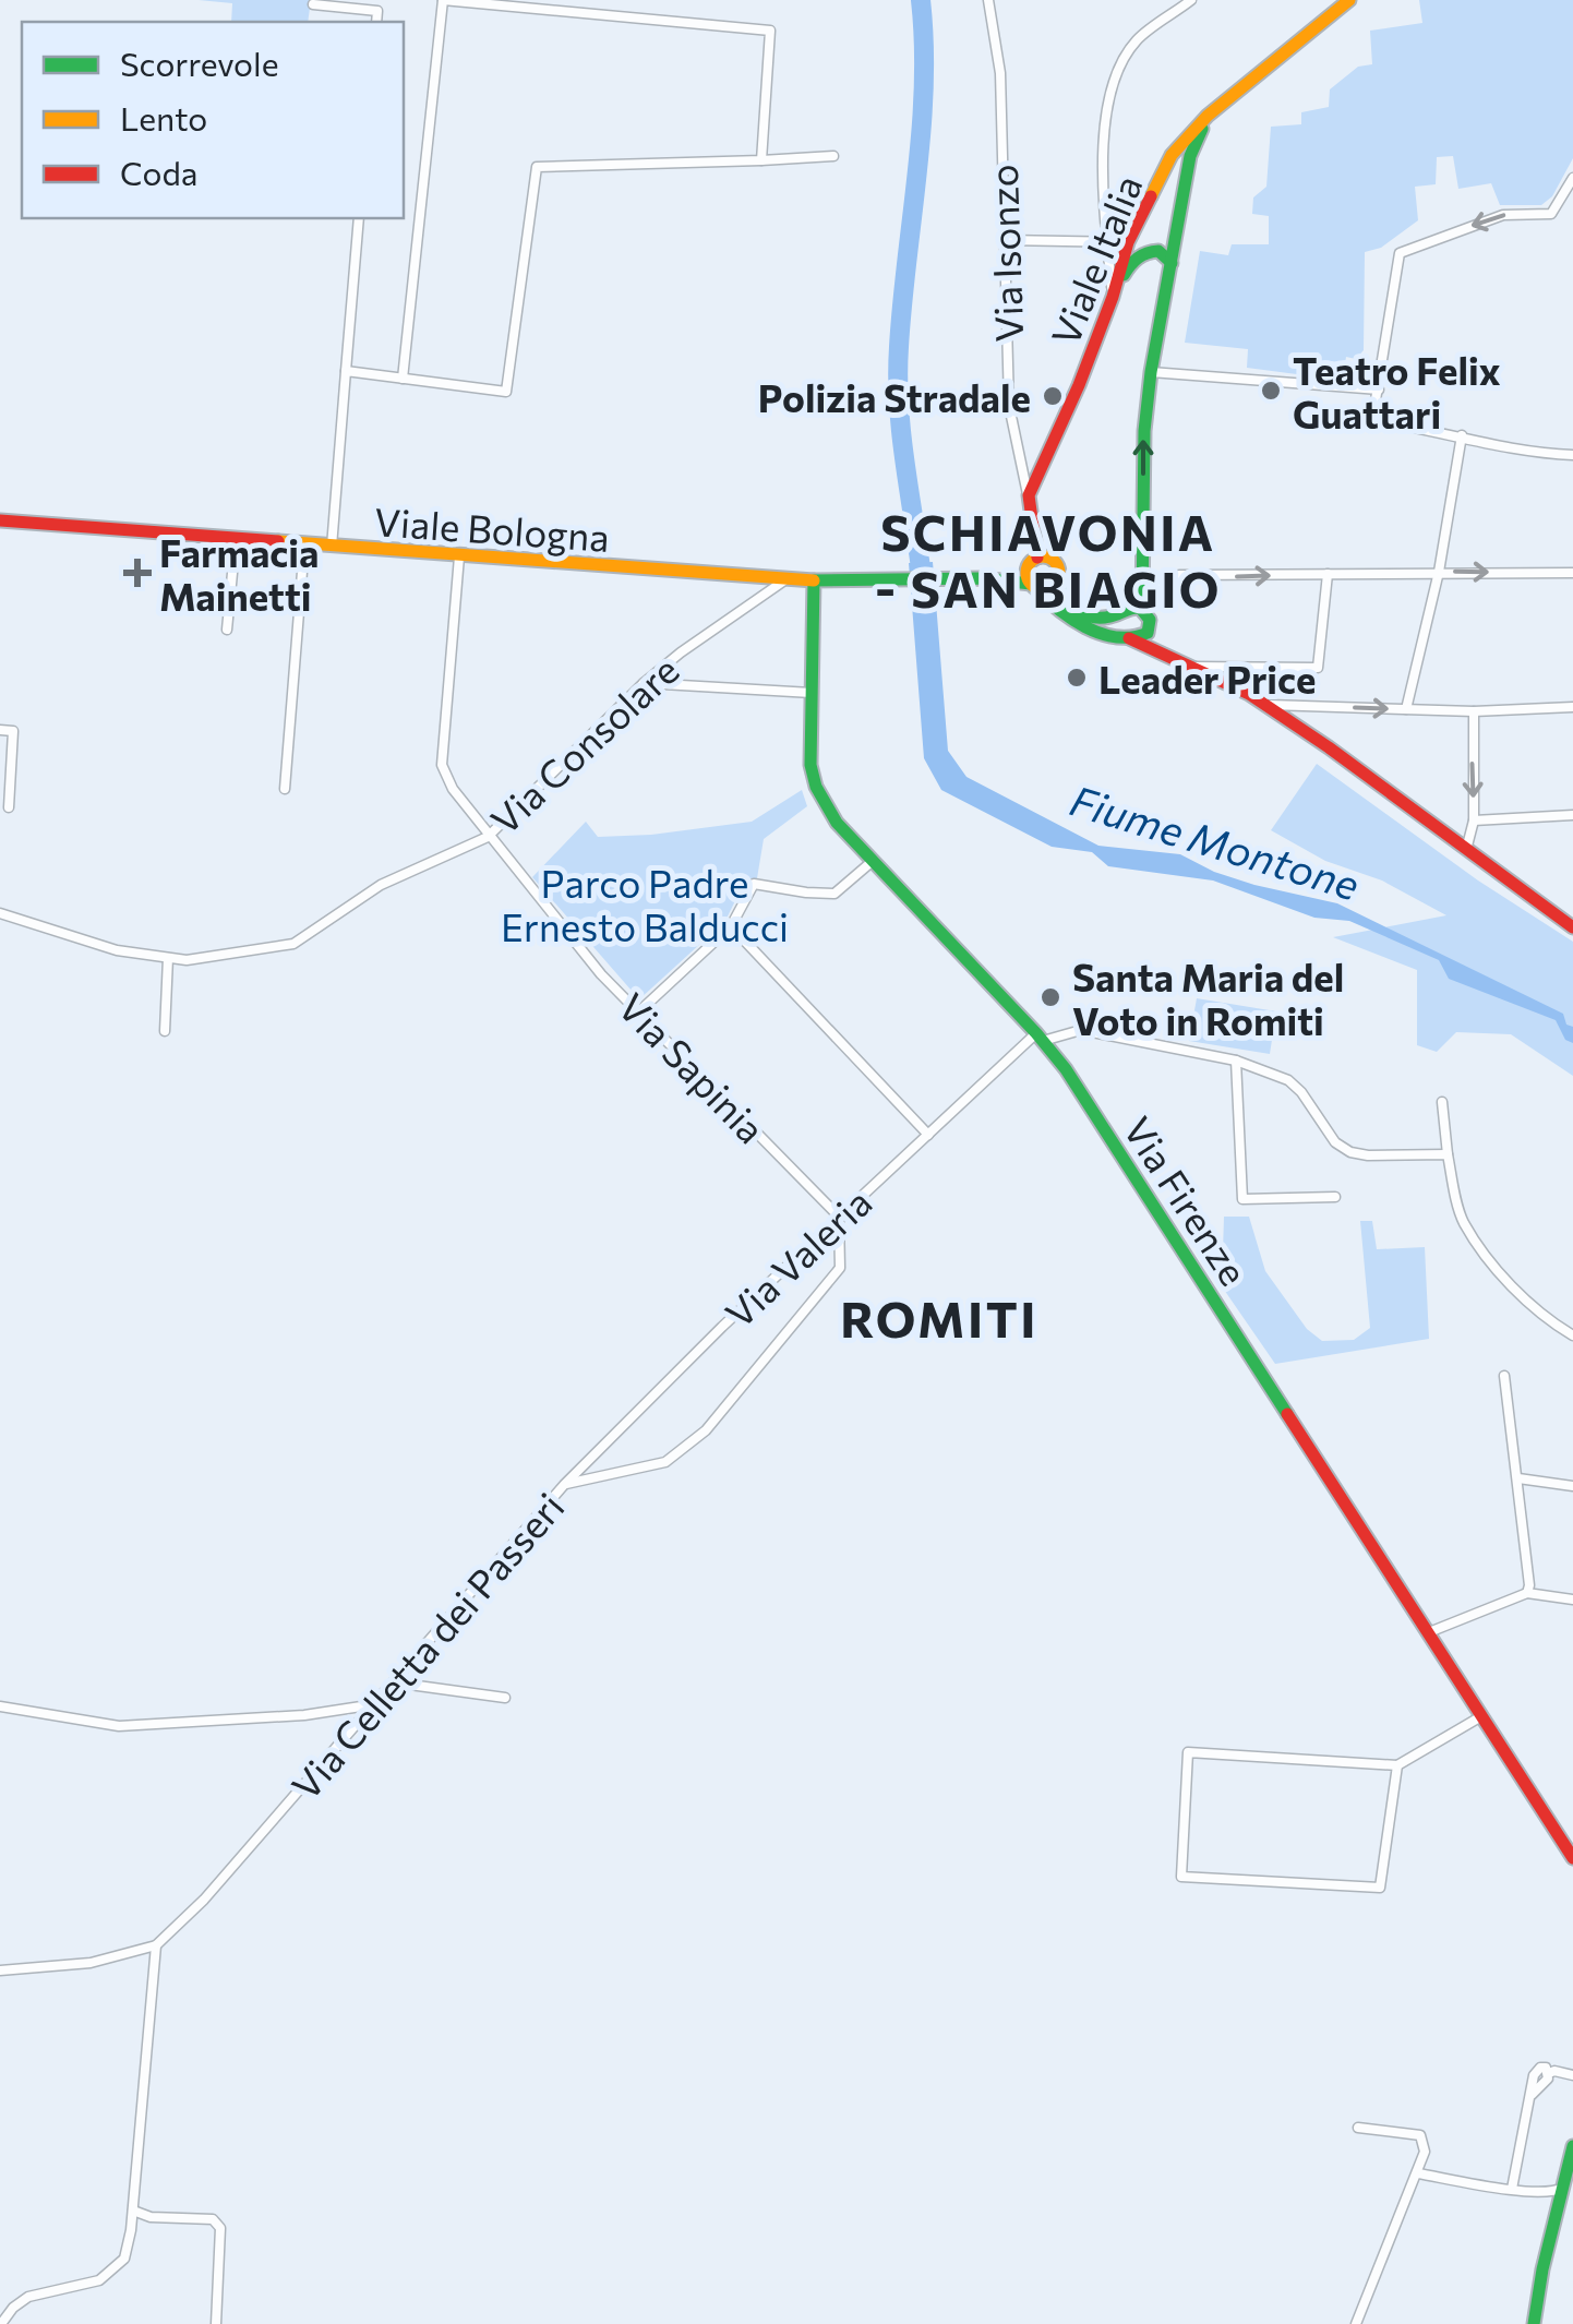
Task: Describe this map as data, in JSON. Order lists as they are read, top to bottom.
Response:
{
  "streets": {
    "main road": ["Viale Italia", "Viale Bologna", "Via Firenze"],
    "street": [
      "Via Isonzo",
      "Via Consolare",
      "Via Sapinia",
      "Via Valeria",
      "Via Celletta dei Passeri"
    ]
  },
  "crossings": [
    ["Via Isonzo", "Viale Italia"],
    ["Viale Italia", "Viale Bologna"],
    ["Viale Bologna", "Via Consolare"],
    ["Viale Bologna", "Via Sapinia"],
    ["Viale Bologna", "Via Firenze"],
    ["Via Consolare", "Via Sapinia"],
    ["Via Sapinia", "Via Valeria"],
    ["Via Sapinia", "Via Celletta dei Passeri"],
    ["Via Firenze", "Via Valeria"],
    ["Via Valeria", "Via Celletta dei Passeri"]
  ],
  "districts": ["SCHIAVONIA - SAN BIAGIO", "ROMITI"],
  "water": ["Fiume Montone"],
  "parks": ["Parco Padre Ernesto Balducci"],
  "places": {
    "other": [
      "Teatro Felix Guattari",
      "Polizia Stradale",
      "Leader Price",
      "Santa Maria del Voto in Romiti"
    ],
    "health": ["Farmacia Mainetti"]
  },
  "legend": ["Scorrevole", "Lento", "Coda"]
}
